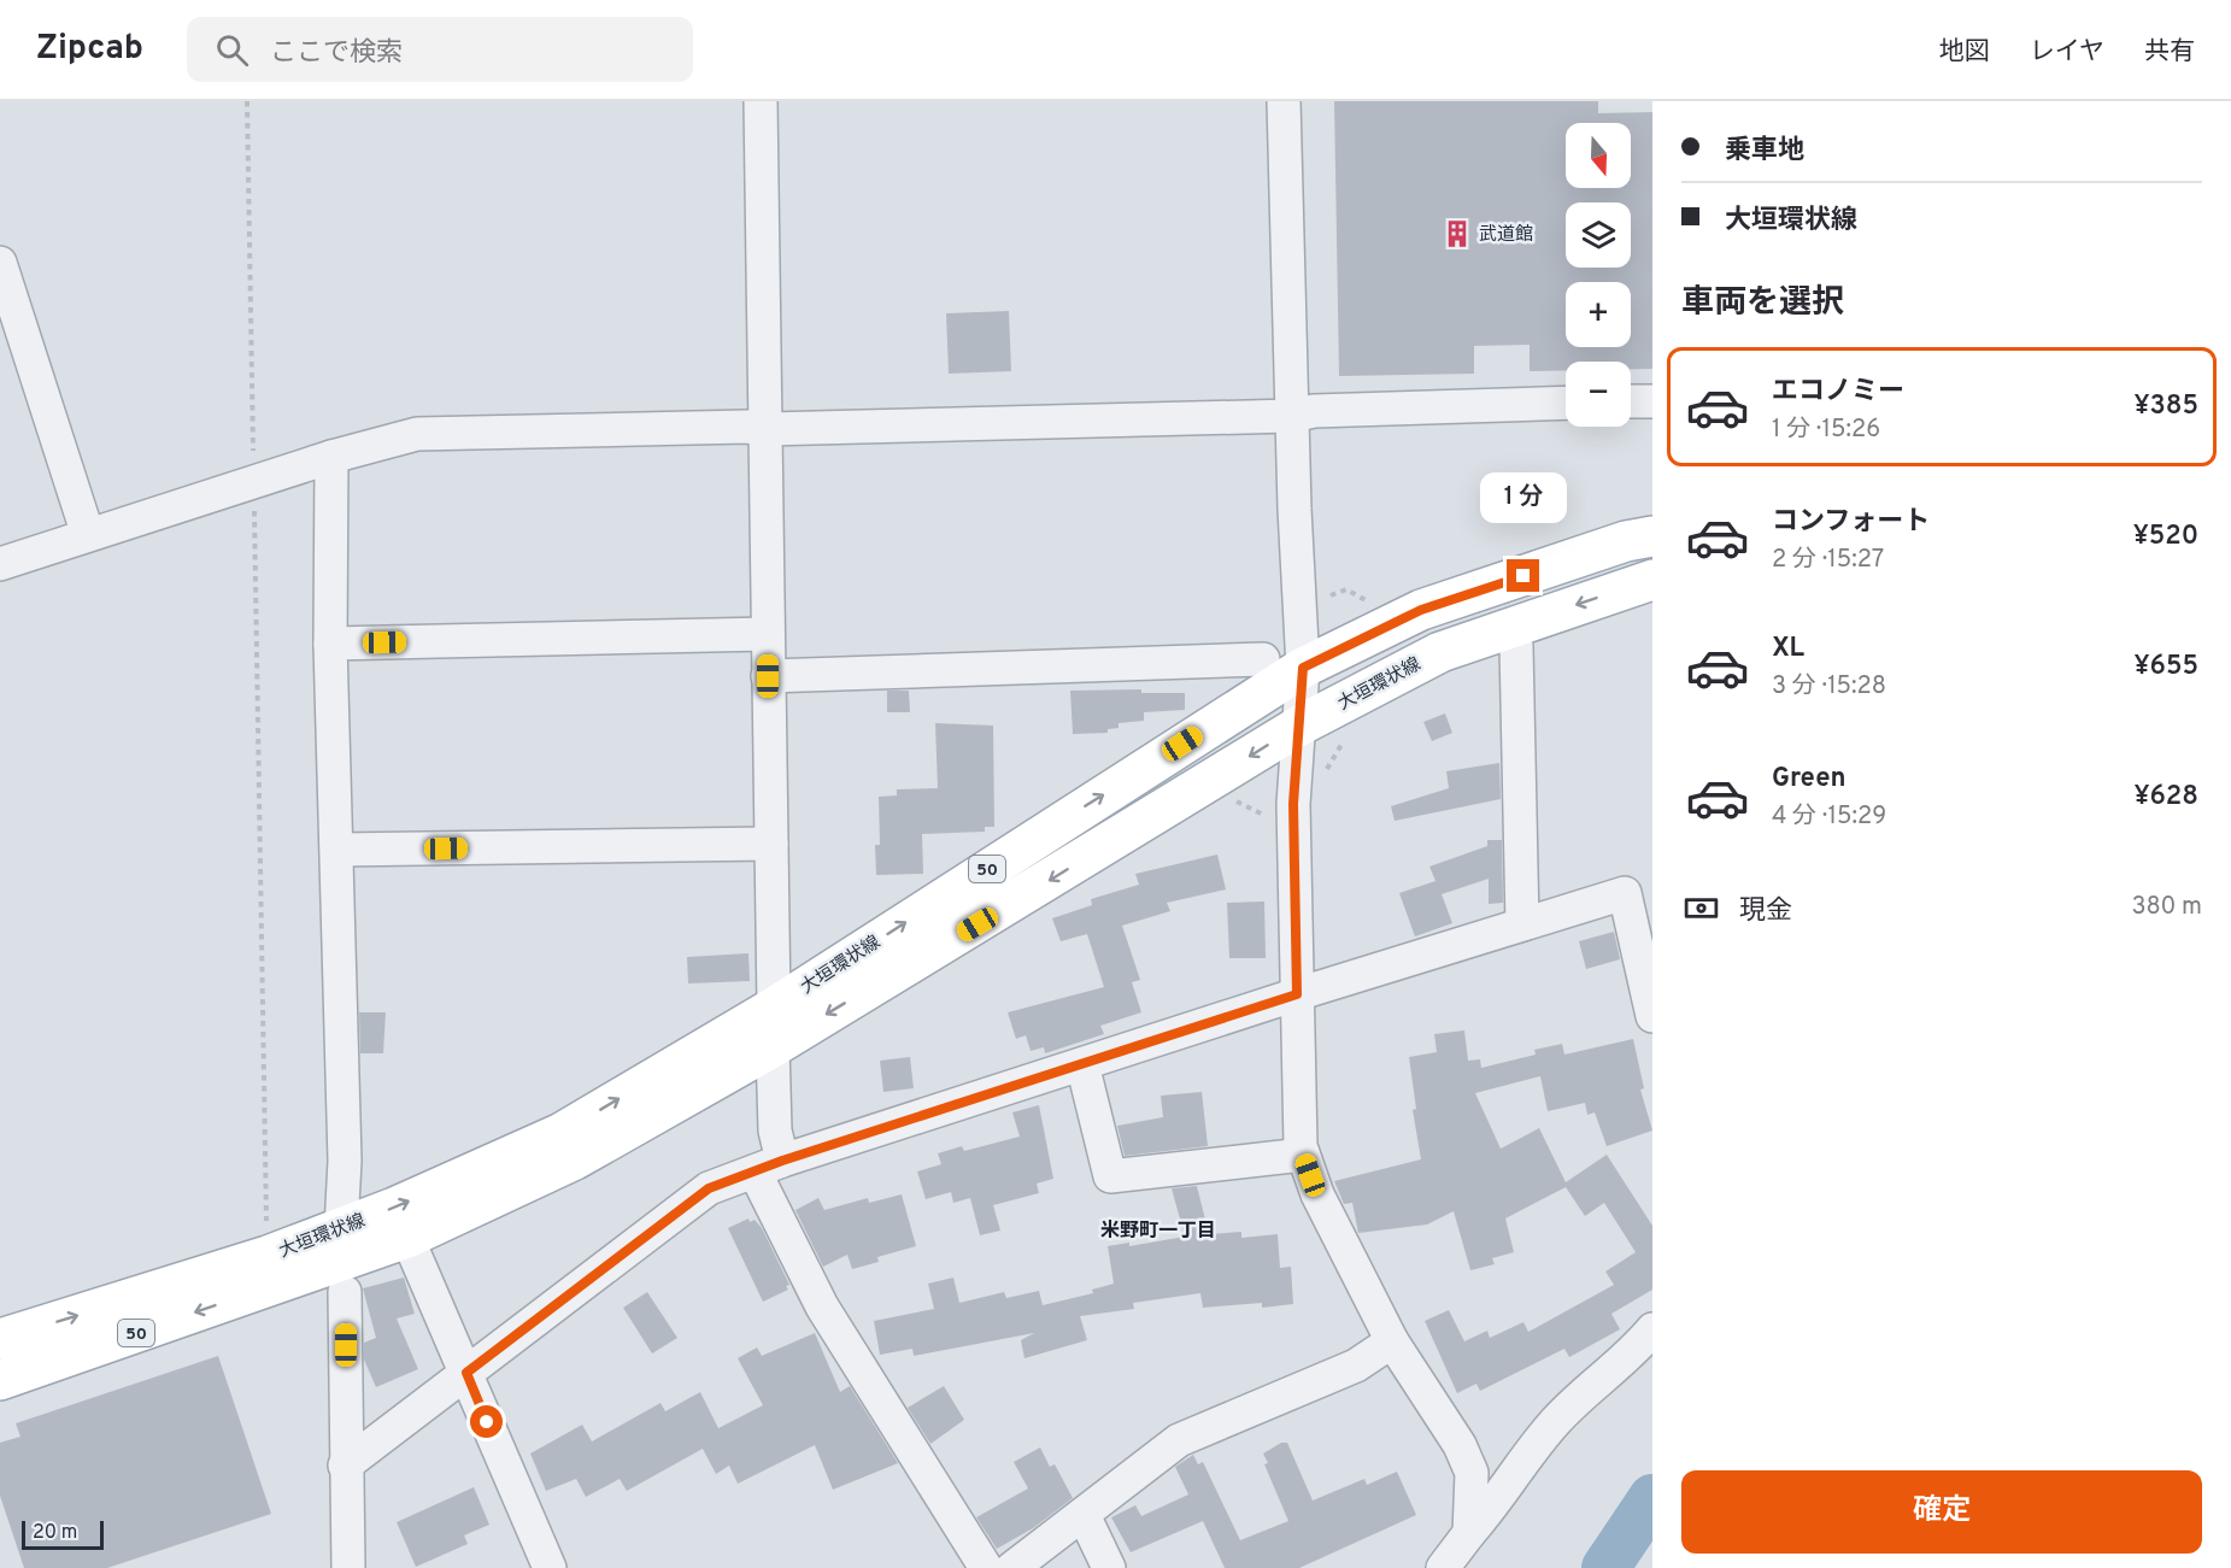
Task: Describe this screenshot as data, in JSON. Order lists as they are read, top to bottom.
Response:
{
  "streets": {
    "main road": ["大垣環状線", "50"]
  },
  "districts": ["米野町一丁目"],
  "places": {
    "building": ["武道館"]
  },
  "scale_bar": "20 m",
  "north": "bottom",
  "page": {
    "header": "Zipcab",
    "search": "ここで検索",
    "nav": ["地図", "レイヤ", "共有"],
    "banner": ["乗車地", "大垣環状線"],
    "map_buttons": ["+", "−"],
    "heading": "車両を選択",
    "list": [
      {
        "name": "エコノミー",
        "note": "1 分 · 15:26",
        "value": "¥385"
      },
      {
        "name": "コンフォート",
        "note": "2 分 · 15:27",
        "value": "¥520"
      },
      {
        "name": "XL",
        "note": "3 分 · 15:28",
        "value": "¥655"
      },
      {
        "name": "Green",
        "note": "4 分 · 15:29",
        "value": "¥628"
      }
    ],
    "bubble": "1 分",
    "pay": ["現金", "380 m"],
    "buttons": "確定",
    "scale": "20 m"
  }
}
